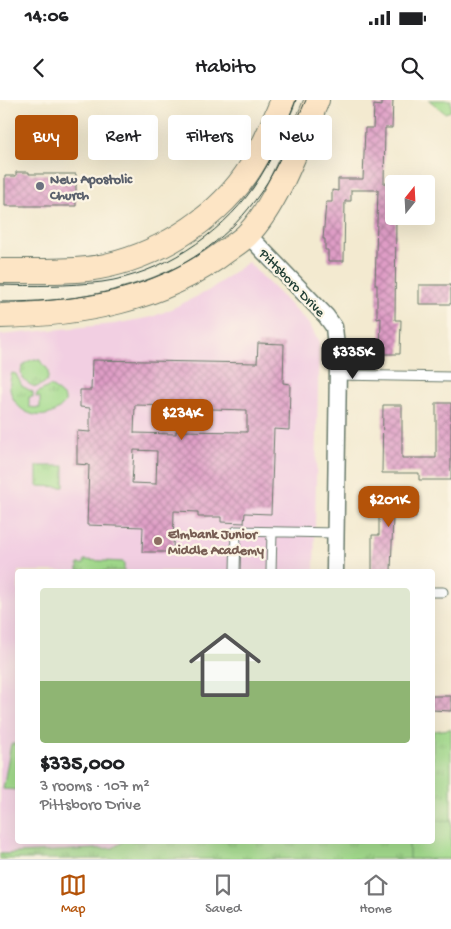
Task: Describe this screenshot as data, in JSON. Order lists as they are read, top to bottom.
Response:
{
  "streets": {
    "street": ["Pittsboro Drive"]
  },
  "places": ["New Apostolic Church", "Elmbank Junior Middle Academy"],
  "north": "top",
  "page": {
    "status": "14:06",
    "header": "Habito",
    "chip": [
      "Buy",
      "Rent",
      "Filters",
      "New"
    ],
    "price": ["$335K", "$234K", "$201K"],
    "list": [
      {
        "name": "$335,000",
        "note": "3 rooms · 107 m² · Pittsboro Drive"
      }
    ],
    "tabs": ["Map", "Saved", "Home"]
  }
}
